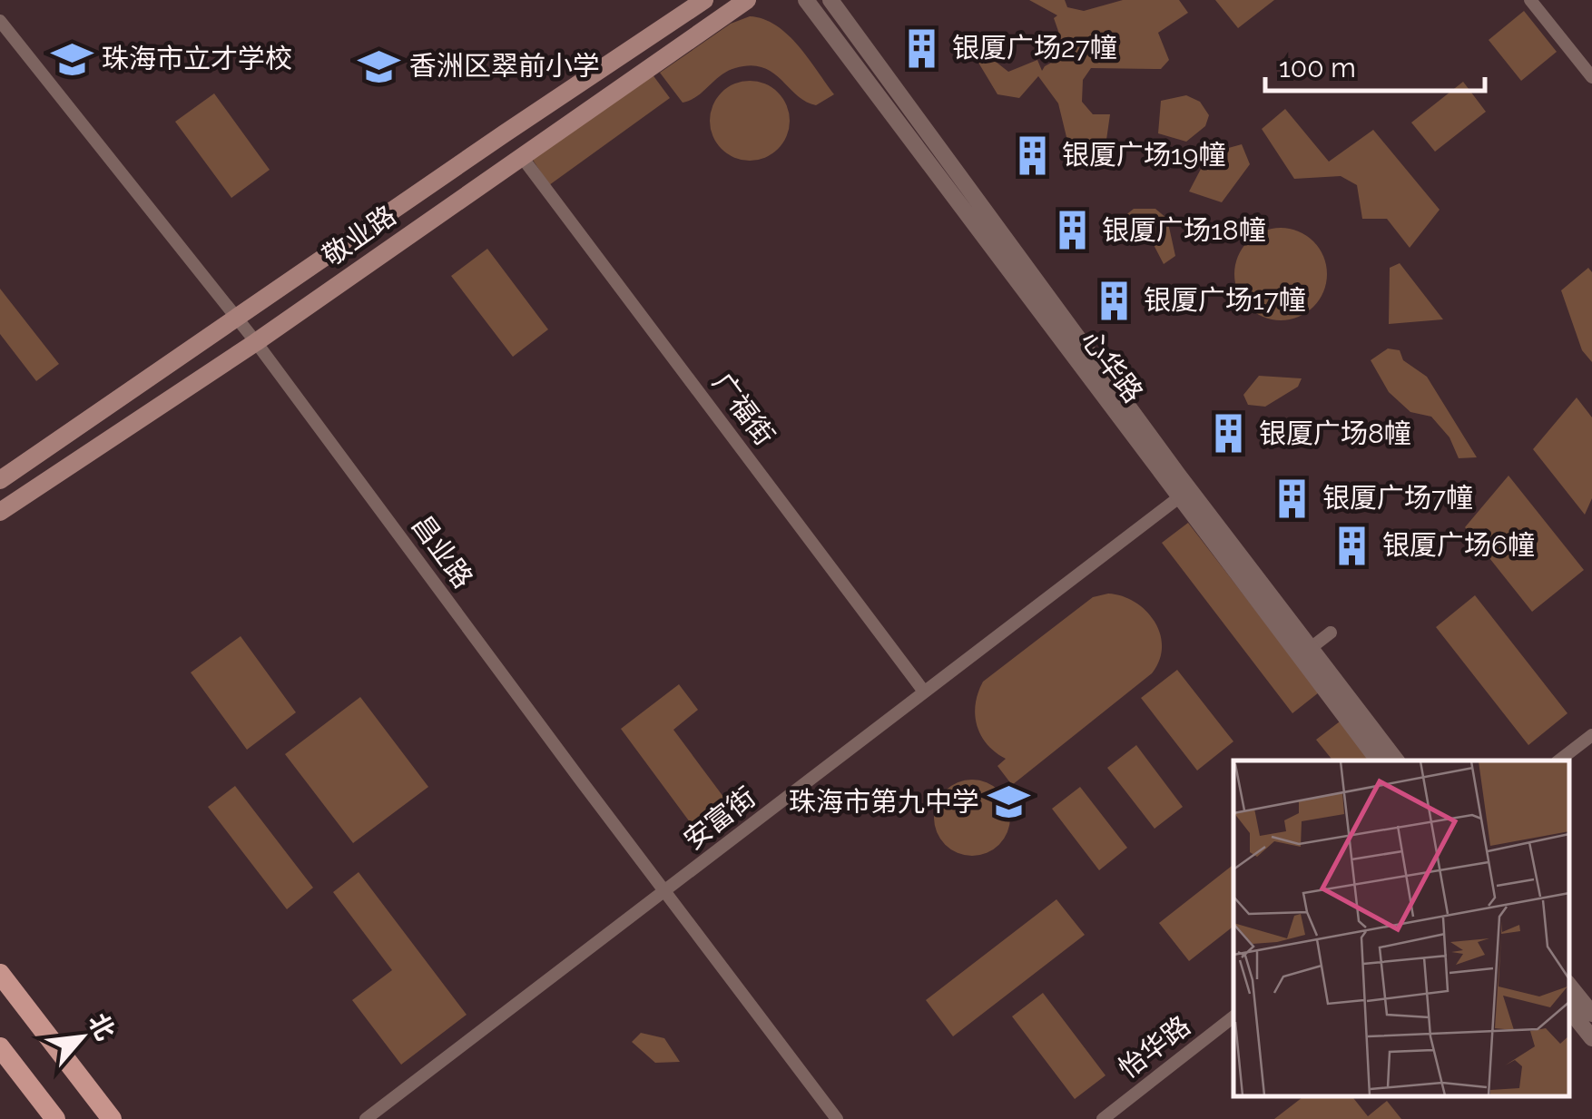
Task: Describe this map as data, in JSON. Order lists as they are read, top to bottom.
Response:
{
  "streets": {
    "main road": ["敬业路"],
    "street": [
      "心华路",
      "广福街",
      "昌业路",
      "安富街",
      "怡华路"
    ]
  },
  "crossings": [
    ["敬业路", "广福街"],
    ["敬业路", "昌业路"],
    ["心华路", "安富街"],
    ["广福街", "安富街"],
    ["昌业路", "安富街"]
  ],
  "places": {
    "building": [
      "银厦广场27幢",
      "银厦广场19幢",
      "银厦广场18幢",
      "银厦广场17幢",
      "银厦广场8幢",
      "银厦广场7幢",
      "银厦广场6幢"
    ],
    "school or university": ["珠海市立才学校", "香洲区翠前小学", "珠海市第九中学"]
  },
  "scale_bar": "100 m",
  "north": "top right"
}
